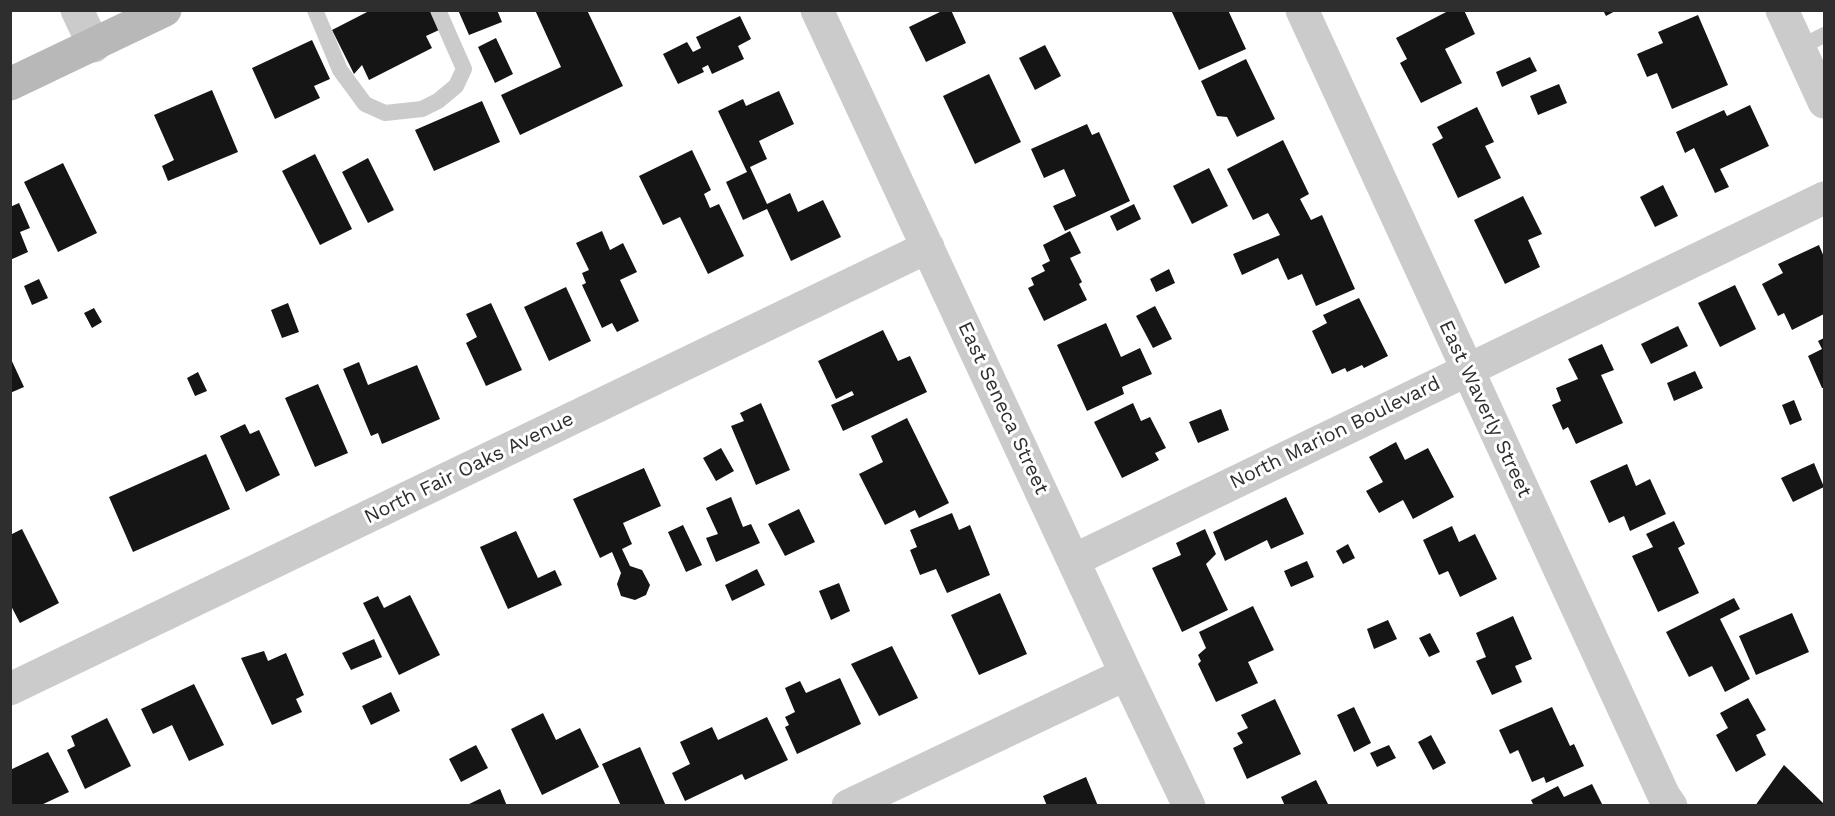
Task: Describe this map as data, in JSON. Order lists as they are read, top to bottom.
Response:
{
  "streets": {
    "street": [
      "East Seneca Street",
      "East Waverly Street",
      "North Marion Boulevard",
      "North Fair Oaks Avenue"
    ]
  },
  "crossings": [
    ["East Seneca Street", "North Marion Boulevard"],
    ["East Seneca Street", "North Fair Oaks Avenue"],
    ["East Waverly Street", "North Marion Boulevard"]
  ]
}
